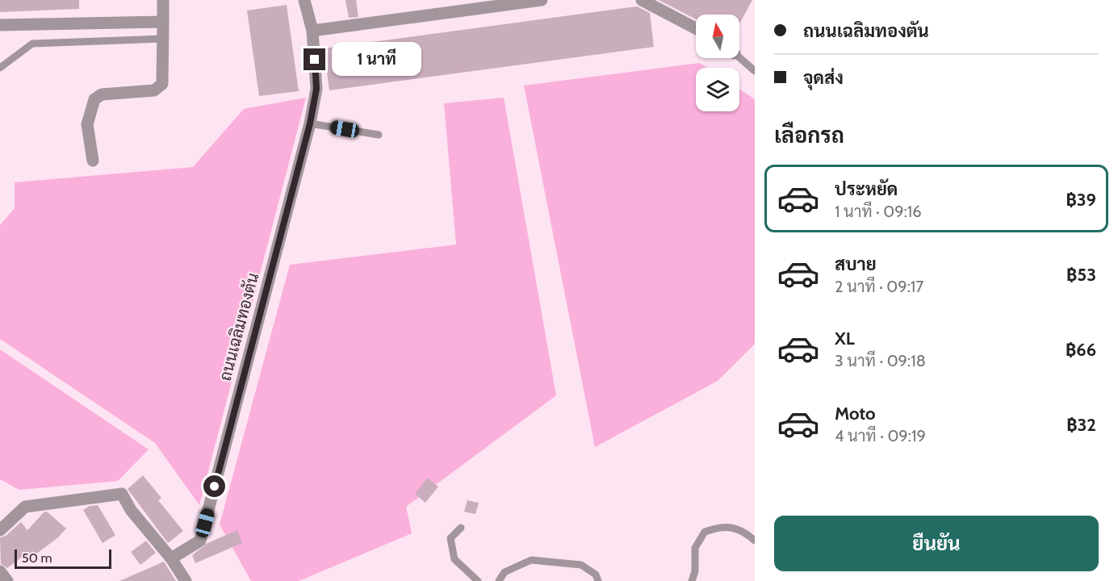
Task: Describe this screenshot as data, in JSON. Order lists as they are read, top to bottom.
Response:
{
  "streets": {
    "street": ["ถนนเฉลิมทองตัน"]
  },
  "scale_bar": "50 m",
  "north": "top",
  "page": {
    "banner": ["ถนนเฉลิมทองตัน", "จุดส่ง"],
    "bubble": "1 นาที",
    "heading": "เลือกรถ",
    "list": [
      {
        "name": "ประหยัด",
        "note": "1 นาที · 09:16",
        "value": "฿39"
      },
      {
        "name": "สบาย",
        "note": "2 นาที · 09:17",
        "value": "฿53"
      },
      {
        "name": "XL",
        "note": "3 นาที · 09:18",
        "value": "฿66"
      },
      {
        "name": "Moto",
        "note": "4 นาที · 09:19",
        "value": "฿32"
      }
    ],
    "buttons": "ยืนยัน",
    "scale": "50 m"
  }
}
